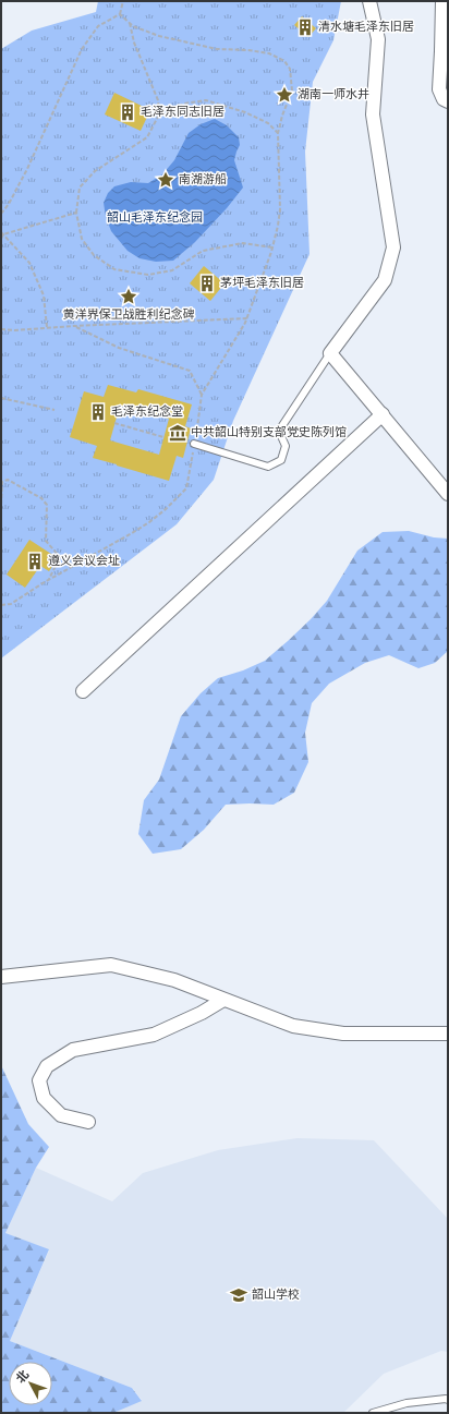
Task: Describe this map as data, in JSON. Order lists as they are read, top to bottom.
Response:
{
  "parks": ["韶山毛泽东纪念园"],
  "places": {
    "building": [
      "清水塘毛泽东旧居",
      "毛泽东同志旧居",
      "茅坪毛泽东旧居",
      "毛泽东纪念堂",
      "遵义会议会址"
    ],
    "place": ["湖南一师水井", "南湖游船", "黄洋界保卫战胜利纪念碑"],
    "museum": ["中共韶山特别支部党史陈列馆"],
    "school or university": ["韶山学校"]
  },
  "north": "top left"
}
